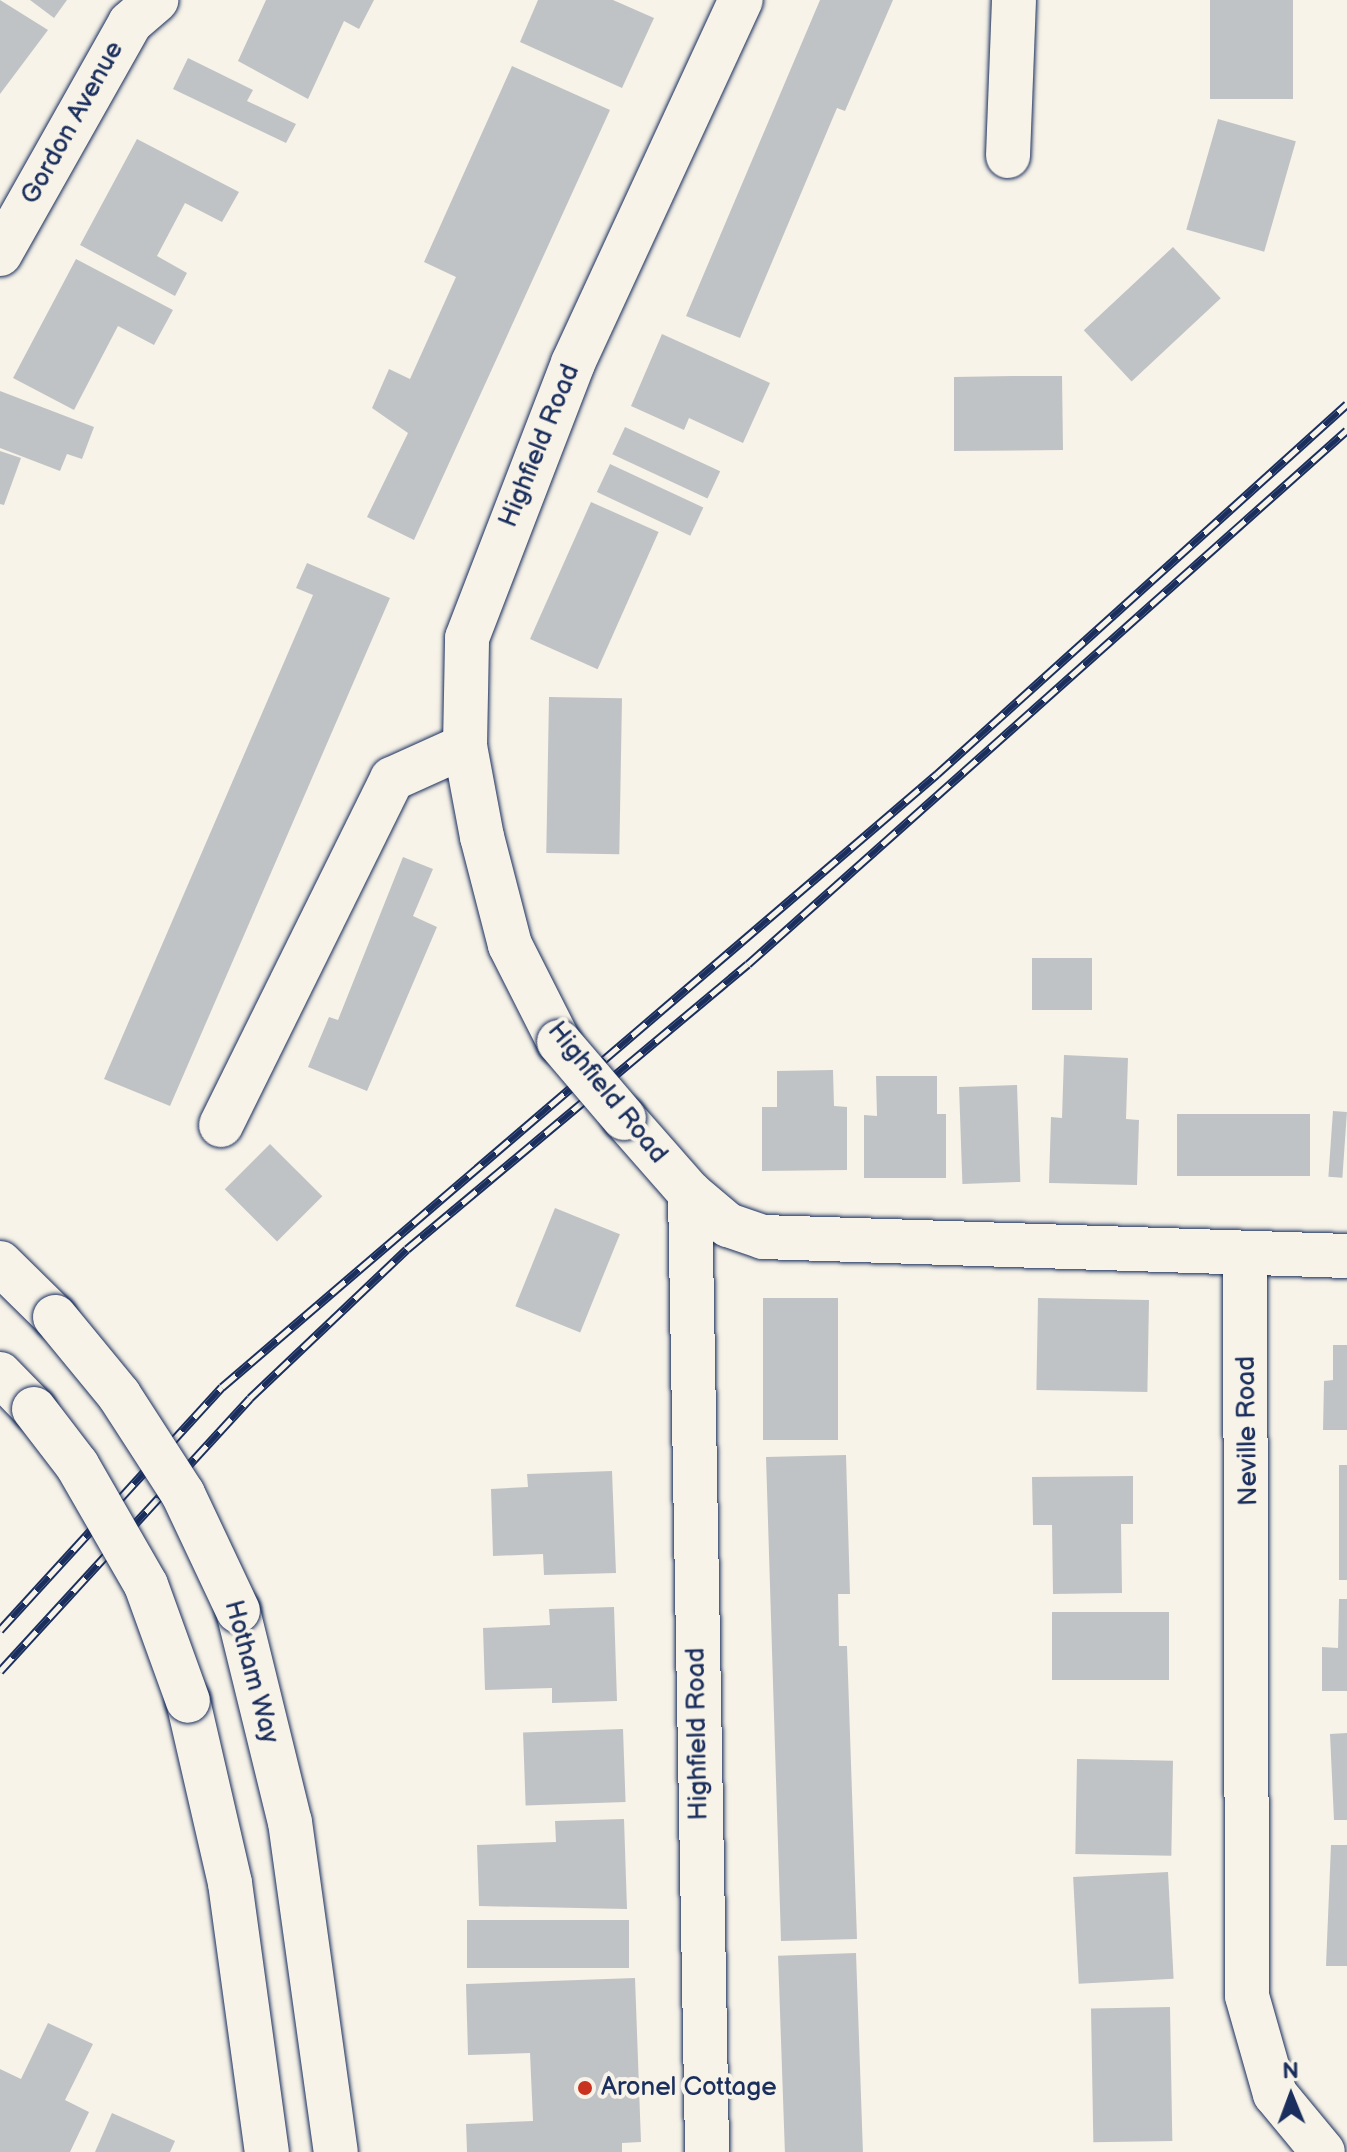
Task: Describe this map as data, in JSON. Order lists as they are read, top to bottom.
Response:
{
  "streets": {
    "street": [
      "Gordon Avenue",
      "Highfield Road",
      "Neville Road",
      "Hotham Way"
    ]
  },
  "places": ["Aronel Cottage"],
  "north": "top"
}
